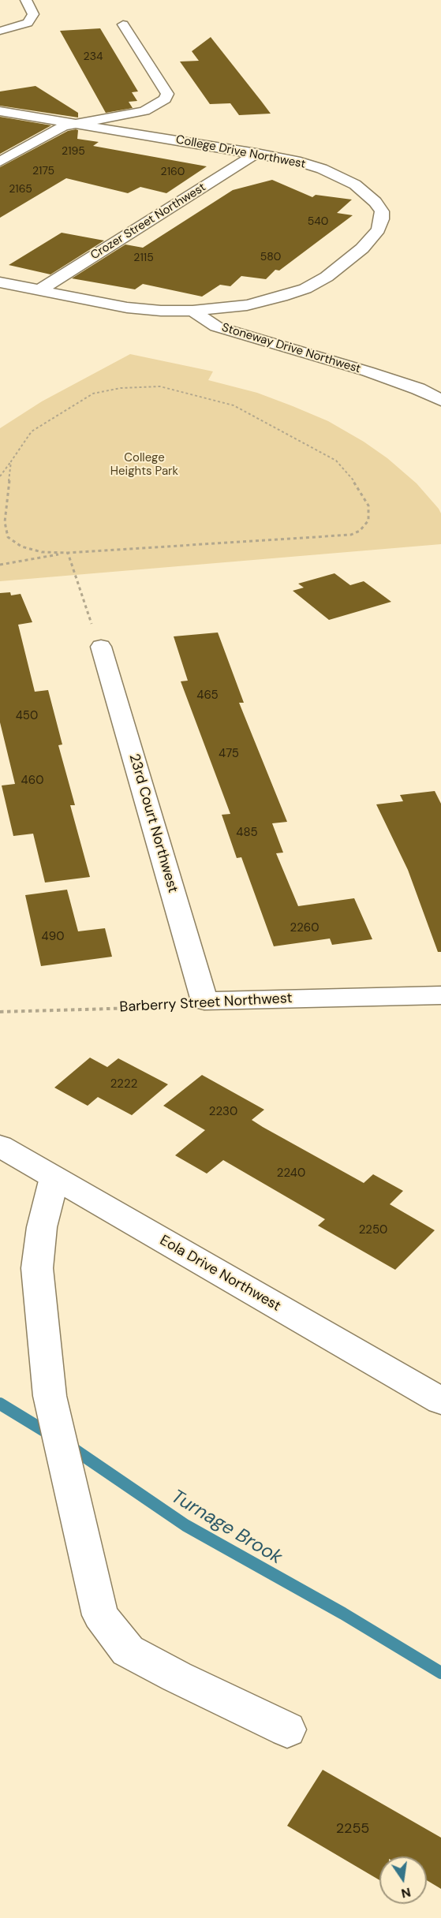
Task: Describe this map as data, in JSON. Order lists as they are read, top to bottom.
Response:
{
  "streets": {
    "street": [
      "College Drive Northwest",
      "Crozer Street Northwest",
      "Stoneway Drive Northwest",
      "23rd Court Northwest",
      "Barberry Street Northwest",
      "Eola Drive Northwest"
    ]
  },
  "crossings": [
    ["College Drive Northwest", "Crozer Street Northwest"],
    ["College Drive Northwest", "Stoneway Drive Northwest"],
    ["23rd Court Northwest", "Barberry Street Northwest"]
  ],
  "water": ["Turnage Brook"],
  "parks": ["College Heights Park"],
  "house_numbers": [
    "234",
    "2195",
    "2175",
    "2160",
    "2165",
    "540",
    "580",
    "2115",
    "465",
    "450",
    "475",
    "460",
    "485",
    "2260",
    "490",
    "2222",
    "2230",
    "2240",
    "2250",
    "2255"
  ],
  "north": "bottom"
}
